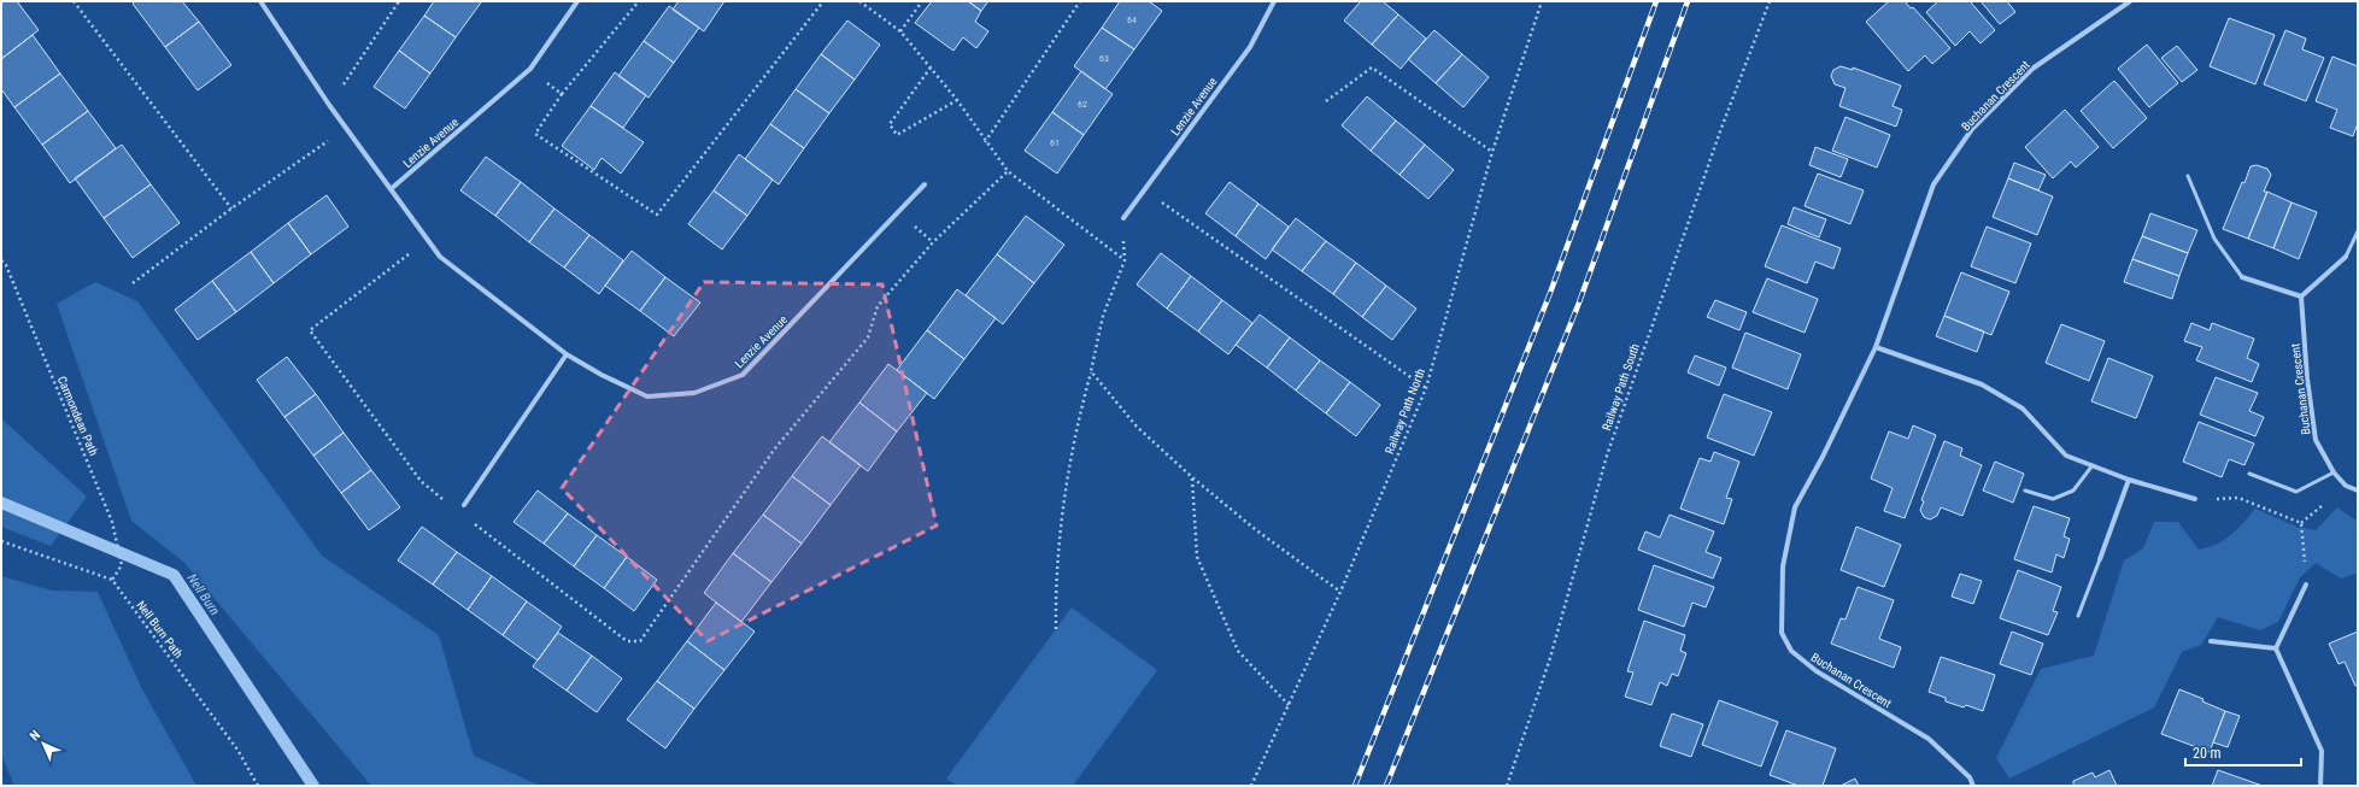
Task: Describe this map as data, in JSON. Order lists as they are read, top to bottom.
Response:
{
  "streets": {
    "street": ["Buchanan Crescent", "Lenzie Avenue"],
    "path": [
      "Railway Path South",
      "Railway Path North",
      "Carmondean Path",
      "Nell Burn Path"
    ]
  },
  "crossings": [
    ["Carmondean Path", "Nell Burn Path"]
  ],
  "water": ["Nell Burn"],
  "house_numbers": [
    "64",
    "63",
    "62",
    "61"
  ],
  "scale_bar": "20 m",
  "north": "top left"
}
